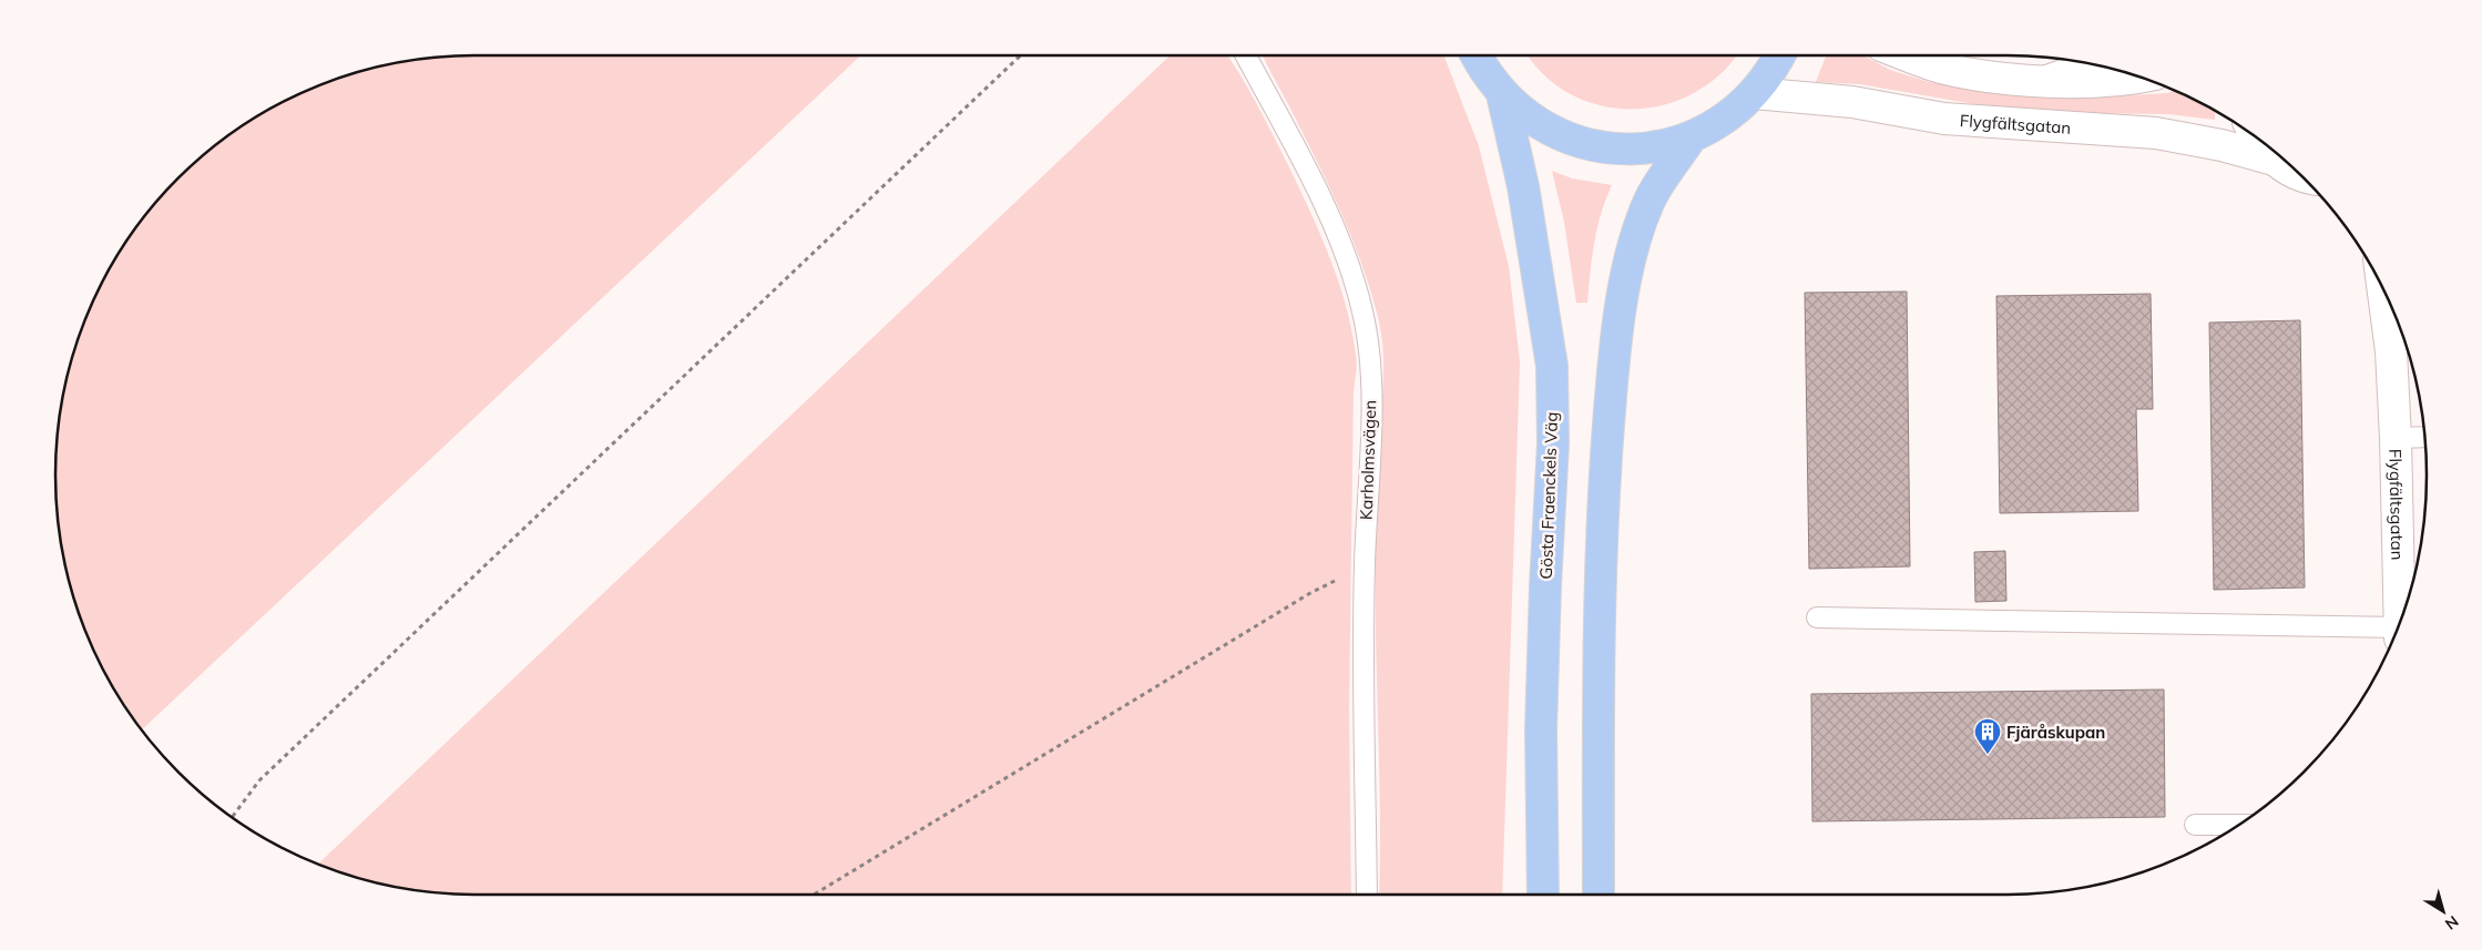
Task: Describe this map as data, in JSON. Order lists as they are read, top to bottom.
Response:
{
  "streets": {
    "main road": ["Gösta Fraenckels Väg"],
    "street": ["Flygfältsgatan"],
    "lane": ["Karholmsvägen"]
  },
  "crossings": [
    ["Flygfältsgatan", "Gösta Fraenckels Väg"]
  ],
  "places": {
    "building": ["Fjäråskupan"]
  },
  "north": "bottom right"
}
